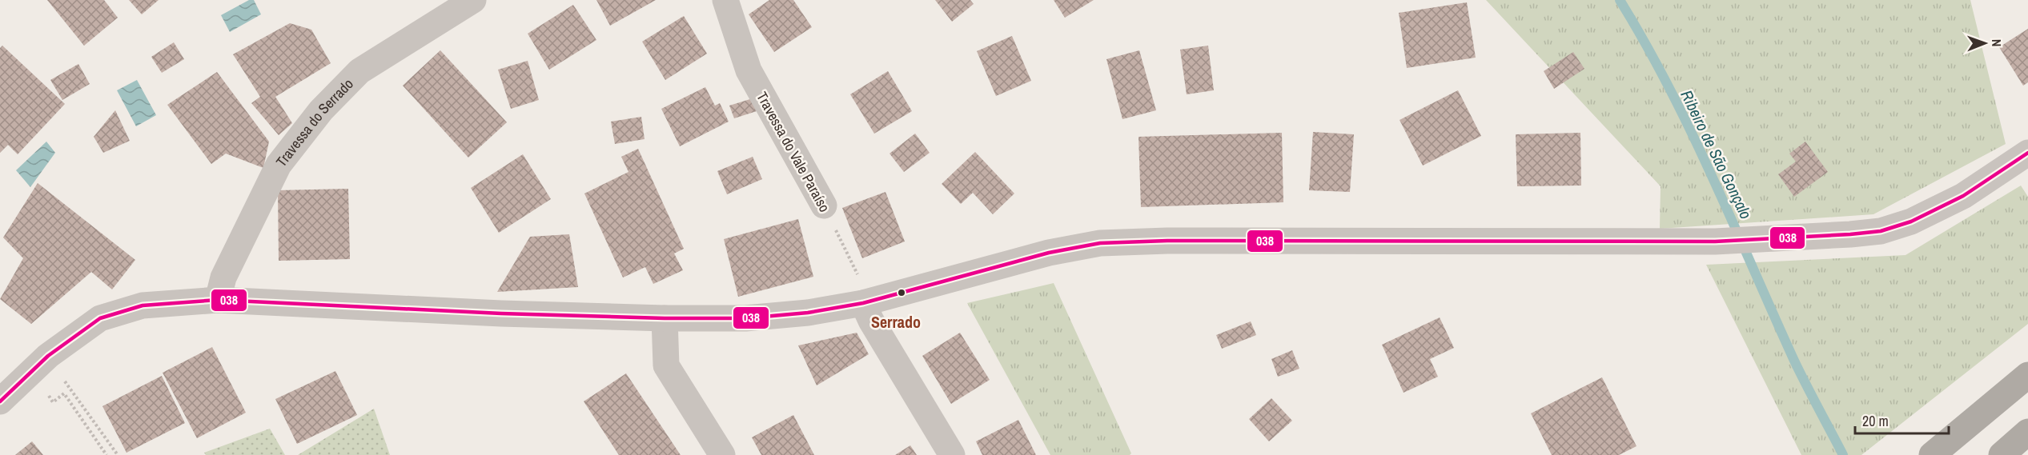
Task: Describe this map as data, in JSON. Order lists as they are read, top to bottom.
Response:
{
  "streets": {
    "street": ["Travessa do Serrado", "Travessa do Vale Paraíso"]
  },
  "districts": ["Serrado"],
  "water": ["Ribeiro de São Gonçalo"],
  "lines": ["transit line 038"],
  "scale_bar": "20 m",
  "north": "right"
}
